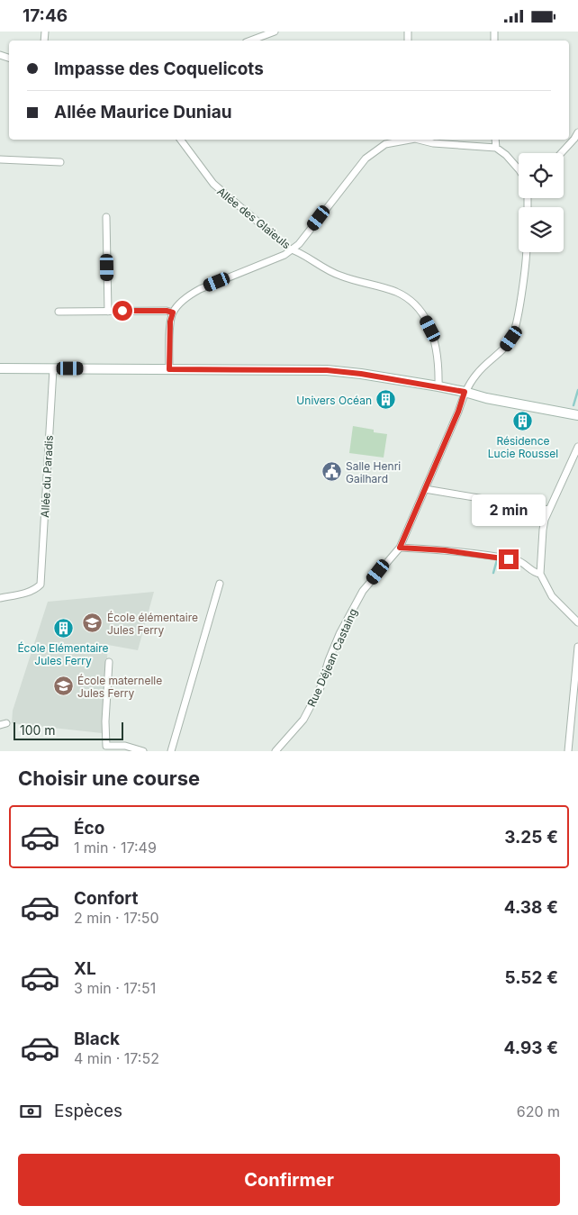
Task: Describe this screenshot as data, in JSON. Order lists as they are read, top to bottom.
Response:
{
  "streets": {
    "street": ["Allée des Glaïeuls", "Allée du Paradis", "Rue Déjean Castaing"]
  },
  "places": {
    "building": ["Univers Océan", "Résidence Lucie Roussel", "École Elémentaire Jules Ferry"],
    "public building": ["Salle Henri Gailhard"],
    "school or university": ["École élémentaire Jules Ferry", "École maternelle Jules Ferry"]
  },
  "scale_bar": "100 m",
  "page": {
    "status": "17:46",
    "banner": ["Impasse des Coquelicots", "Allée Maurice Duniau"],
    "bubble": "2 min",
    "scale": "100 m",
    "heading": "Choisir une course",
    "list": [
      {
        "name": "Éco",
        "note": "1 min · 17:49",
        "value": "3.25 €"
      },
      {
        "name": "Confort",
        "note": "2 min · 17:50",
        "value": "4.38 €"
      },
      {
        "name": "XL",
        "note": "3 min · 17:51",
        "value": "5.52 €"
      },
      {
        "name": "Black",
        "note": "4 min · 17:52",
        "value": "4.93 €"
      }
    ],
    "pay": ["Espèces", "620 m"],
    "buttons": "Confirmer"
  }
}
